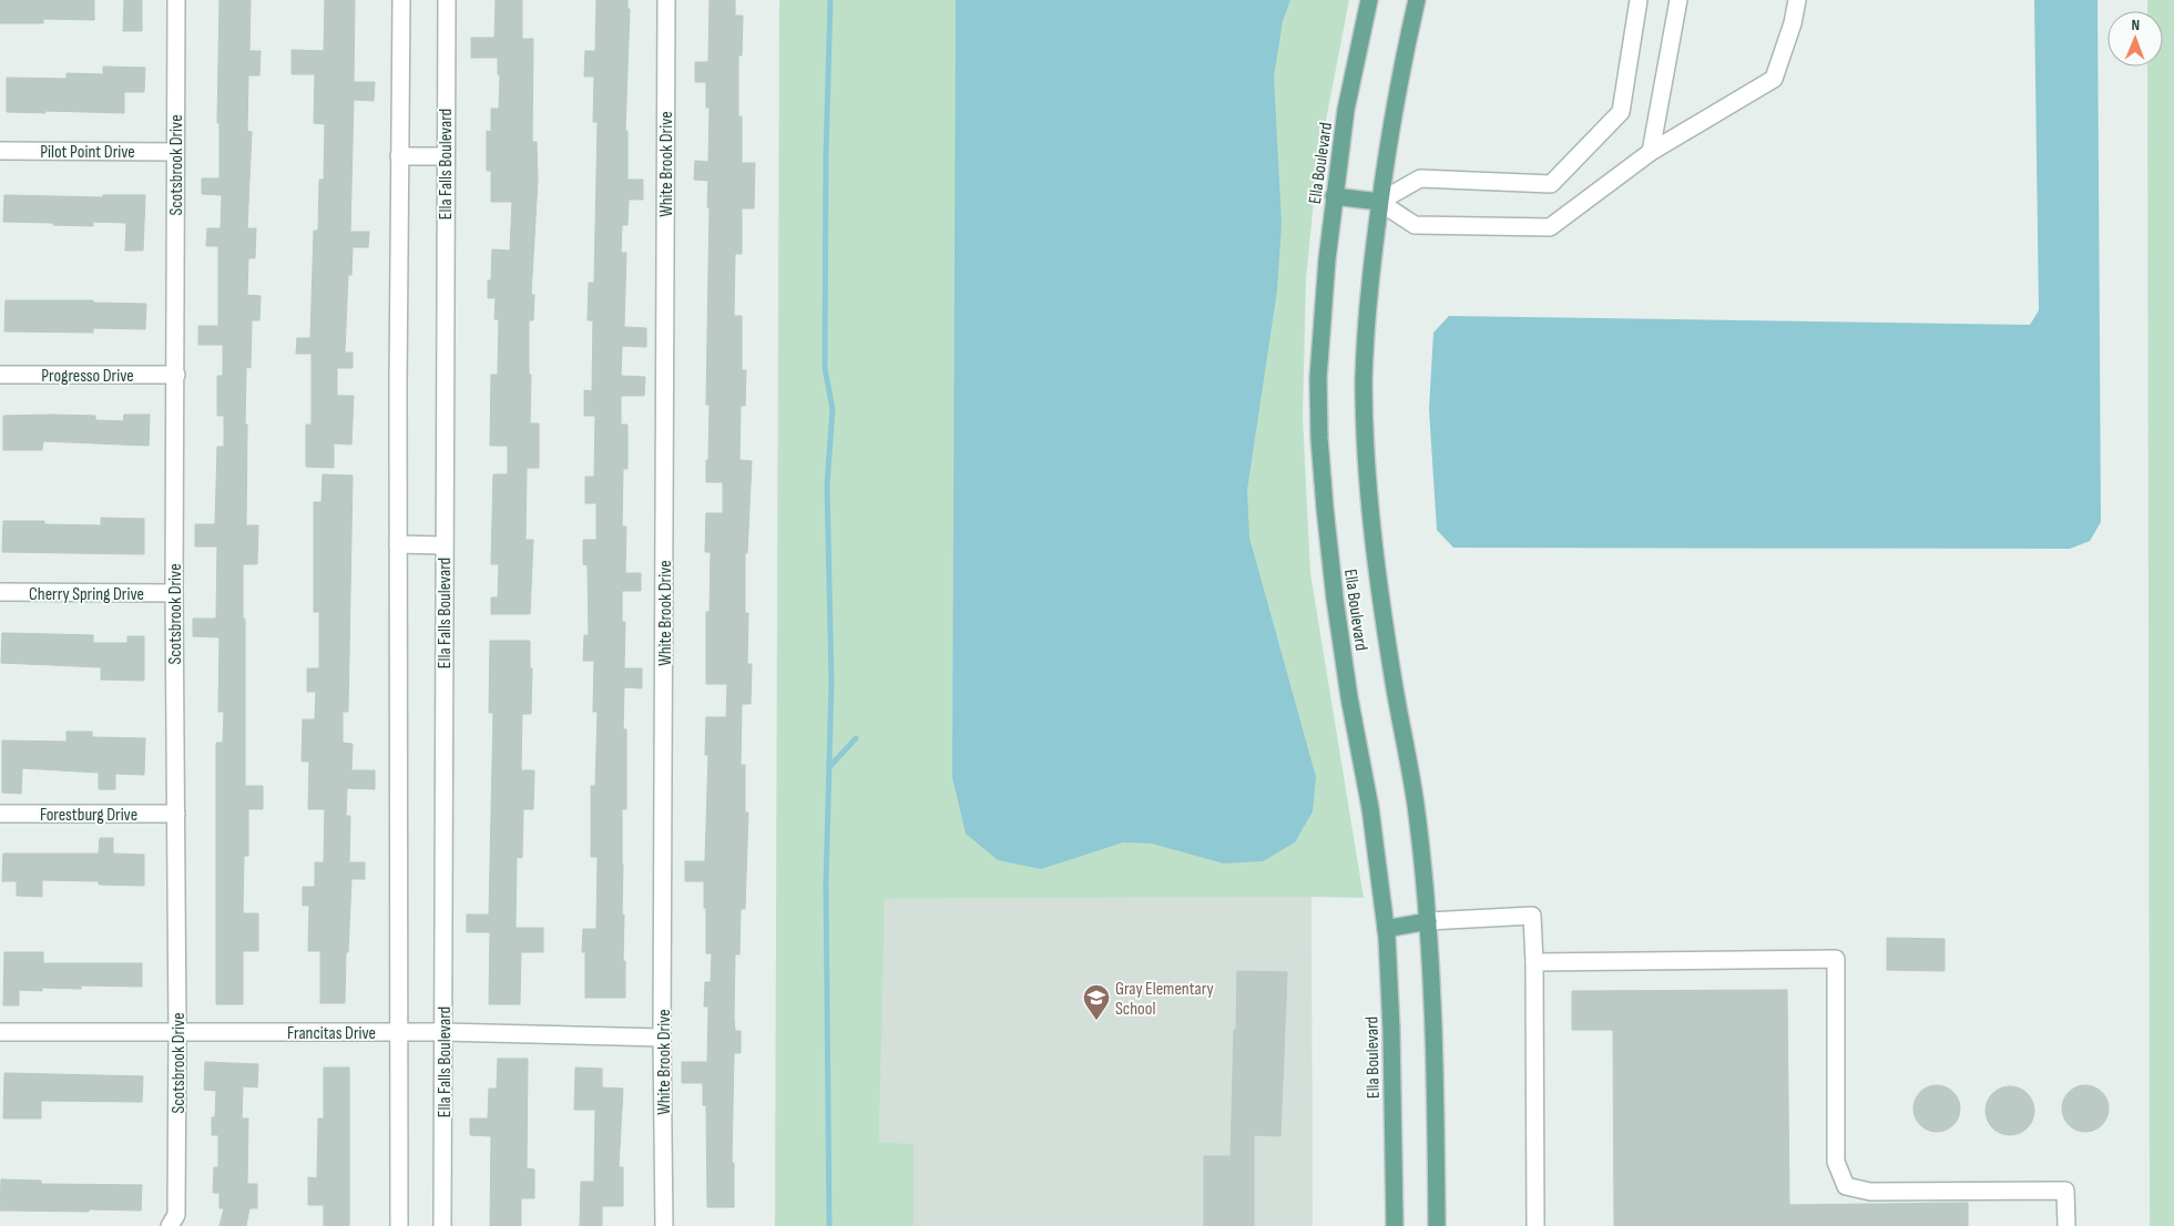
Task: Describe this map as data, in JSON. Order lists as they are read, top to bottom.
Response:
{
  "streets": {
    "main road": ["Ella Boulevard"],
    "street": [
      "Pilot Point Drive",
      "Ella Falls Boulevard",
      "White Brook Drive",
      "Scotsbrook Drive",
      "Progresso Drive",
      "Cherry Spring Drive",
      "Forestburg Drive",
      "Francitas Drive"
    ]
  },
  "crossings": [
    ["Pilot Point Drive", "Scotsbrook Drive"],
    ["Ella Falls Boulevard", "Francitas Drive"],
    ["White Brook Drive", "Francitas Drive"],
    ["Scotsbrook Drive", "Progresso Drive"],
    ["Scotsbrook Drive", "Cherry Spring Drive"],
    ["Scotsbrook Drive", "Forestburg Drive"],
    ["Scotsbrook Drive", "Francitas Drive"]
  ],
  "places": {
    "school or university": ["Gray Elementary School"]
  },
  "north": "top"
}
